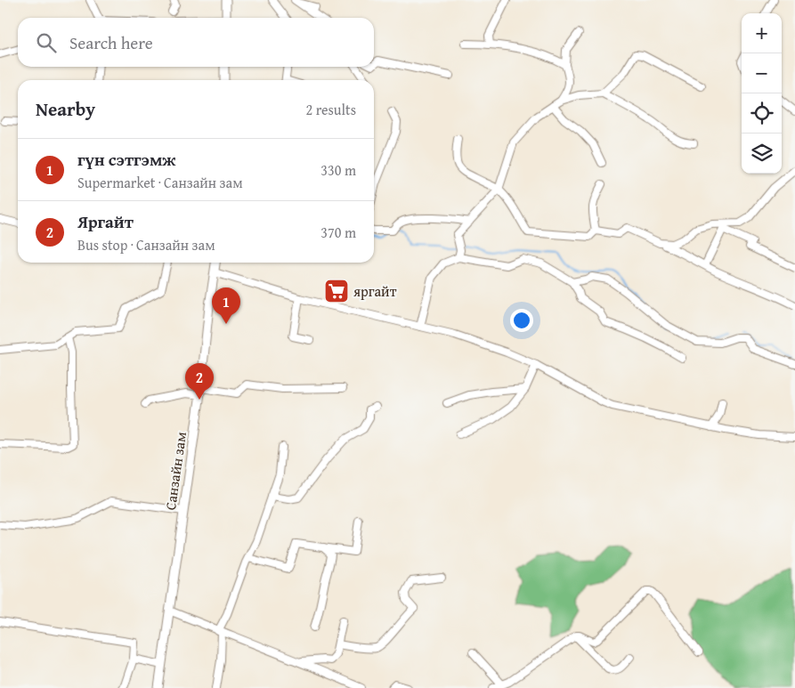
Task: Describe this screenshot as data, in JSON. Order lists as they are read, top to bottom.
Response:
{
  "streets": {
    "main road": ["Санзайн зам"]
  },
  "places": {
    "supermarket": ["яргайт"]
  },
  "page": {
    "map_buttons": ["+", "−"],
    "search": "Search here",
    "heading": ["Nearby", "2 results"],
    "list": [
      {
        "mark": "1",
        "name": "гүн сэтгэмж",
        "note": "Supermarket · Санзайн зам",
        "value": "330 m"
      },
      {
        "mark": "2",
        "name": "Яргайт",
        "note": "Bus stop · Санзайн зам",
        "value": "370 m"
      }
    ],
    "pins": ["1", "2"]
  }
}
